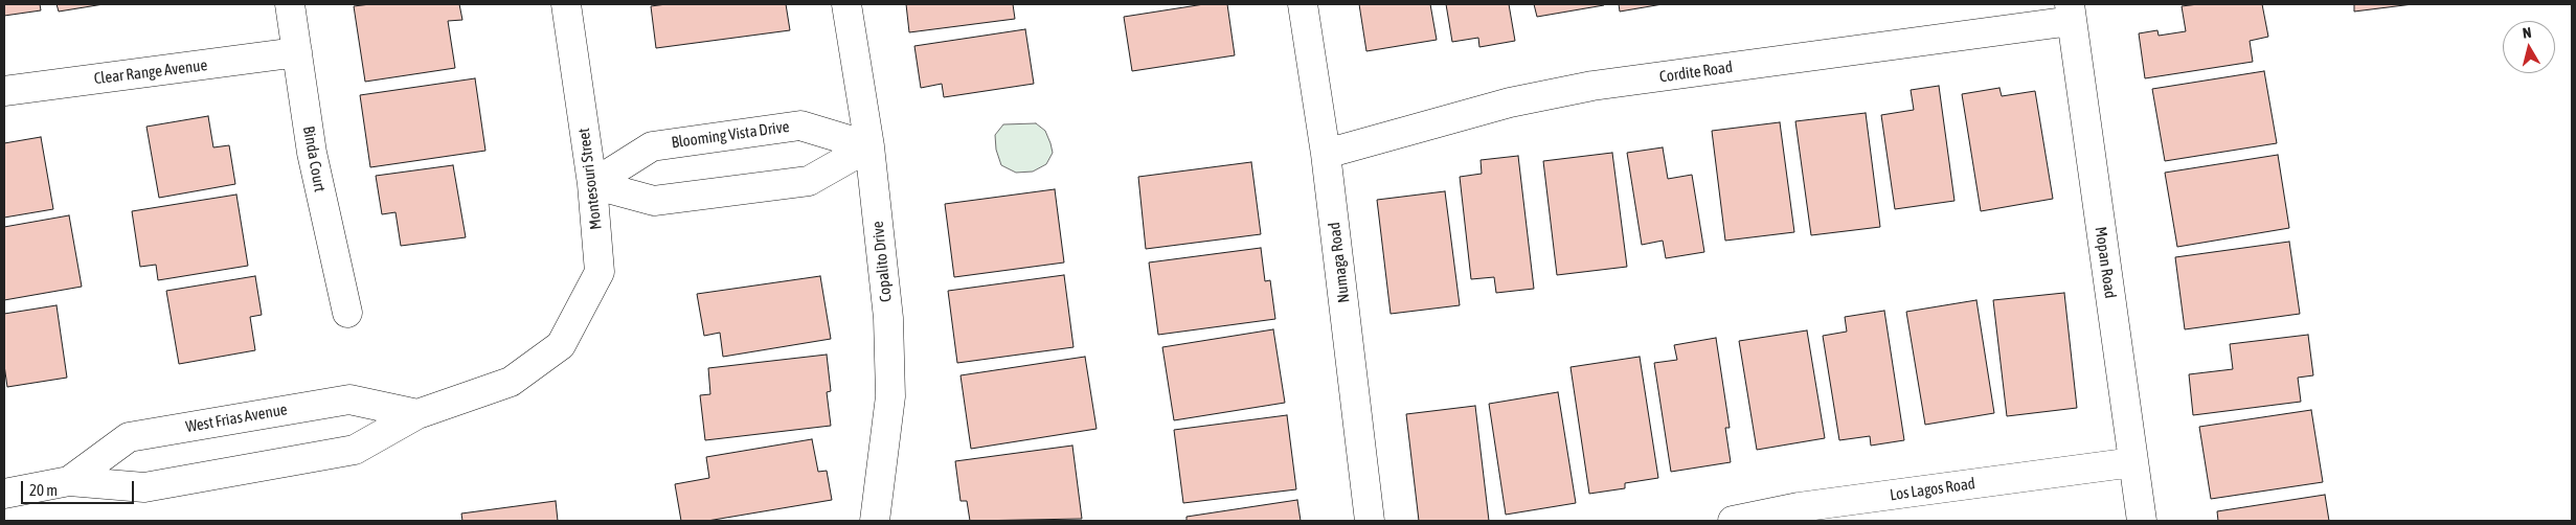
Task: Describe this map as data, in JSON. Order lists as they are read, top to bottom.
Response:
{
  "streets": {
    "street": [
      "Clear Range Avenue",
      "Cordite Road",
      "Blooming Vista Drive",
      "Binda Court",
      "Montesouri Street",
      "Copalito Drive",
      "Numaga Road",
      "Mopan Road",
      "West Frias Avenue",
      "Los Lagos Road"
    ]
  },
  "crossings": [
    ["Clear Range Avenue", "Binda Court"],
    ["Cordite Road", "Numaga Road"],
    ["Cordite Road", "Mopan Road"],
    ["Blooming Vista Drive", "Montesouri Street"],
    ["Blooming Vista Drive", "Copalito Drive"],
    ["Montesouri Street", "West Frias Avenue"],
    ["Mopan Road", "Los Lagos Road"]
  ],
  "scale_bar": "20 m",
  "north": "top"
}
